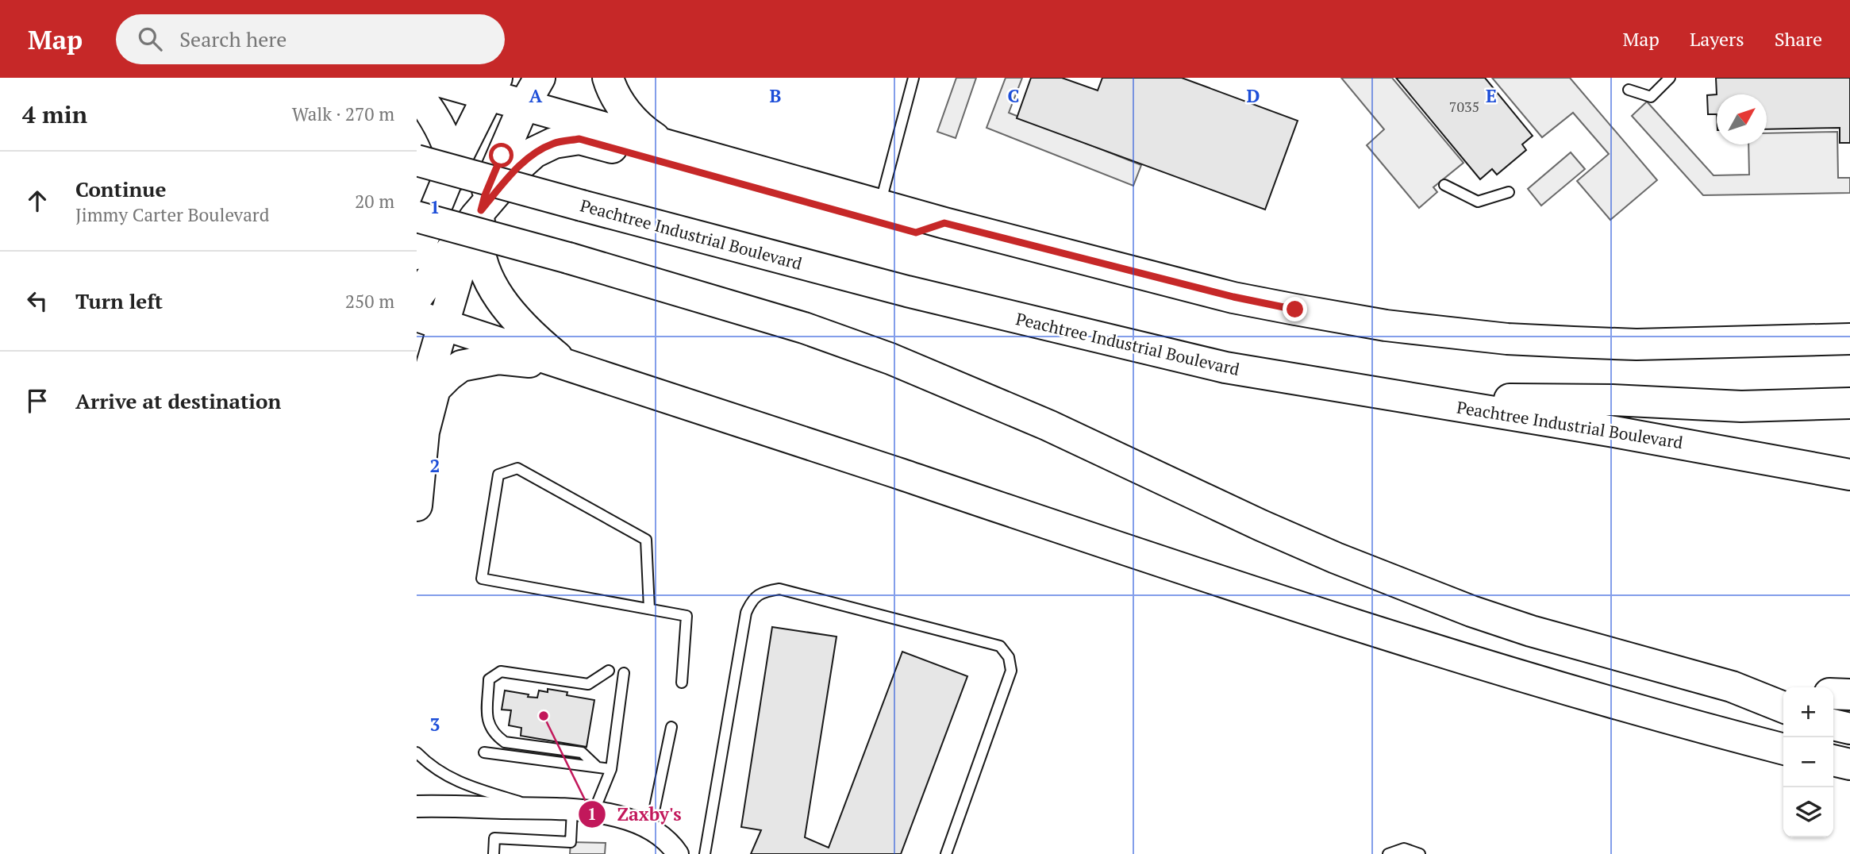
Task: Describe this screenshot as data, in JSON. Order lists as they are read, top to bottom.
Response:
{
  "streets": {
    "main road": ["Peachtree Industrial Boulevard"]
  },
  "places": ["Zaxby's"],
  "house_numbers": ["7035"],
  "north": "top right",
  "page": {
    "header": "Map",
    "search": "Search here",
    "nav": ["Map", "Layers", "Share"],
    "heading": ["4 min", "Walk · 270 m"],
    "list": [
      ["Continue", "Jimmy Carter Boulevard", "20 m"],
      ["Turn left", "250 m"],
      "Arrive at destination"
    ],
    "map_buttons": ["+", "−"]
  },
  "grid": {
    "columns": [
      "A",
      "B",
      "C",
      "D",
      "E"
    ],
    "rows": ["1", "2", "3"]
  }
}
